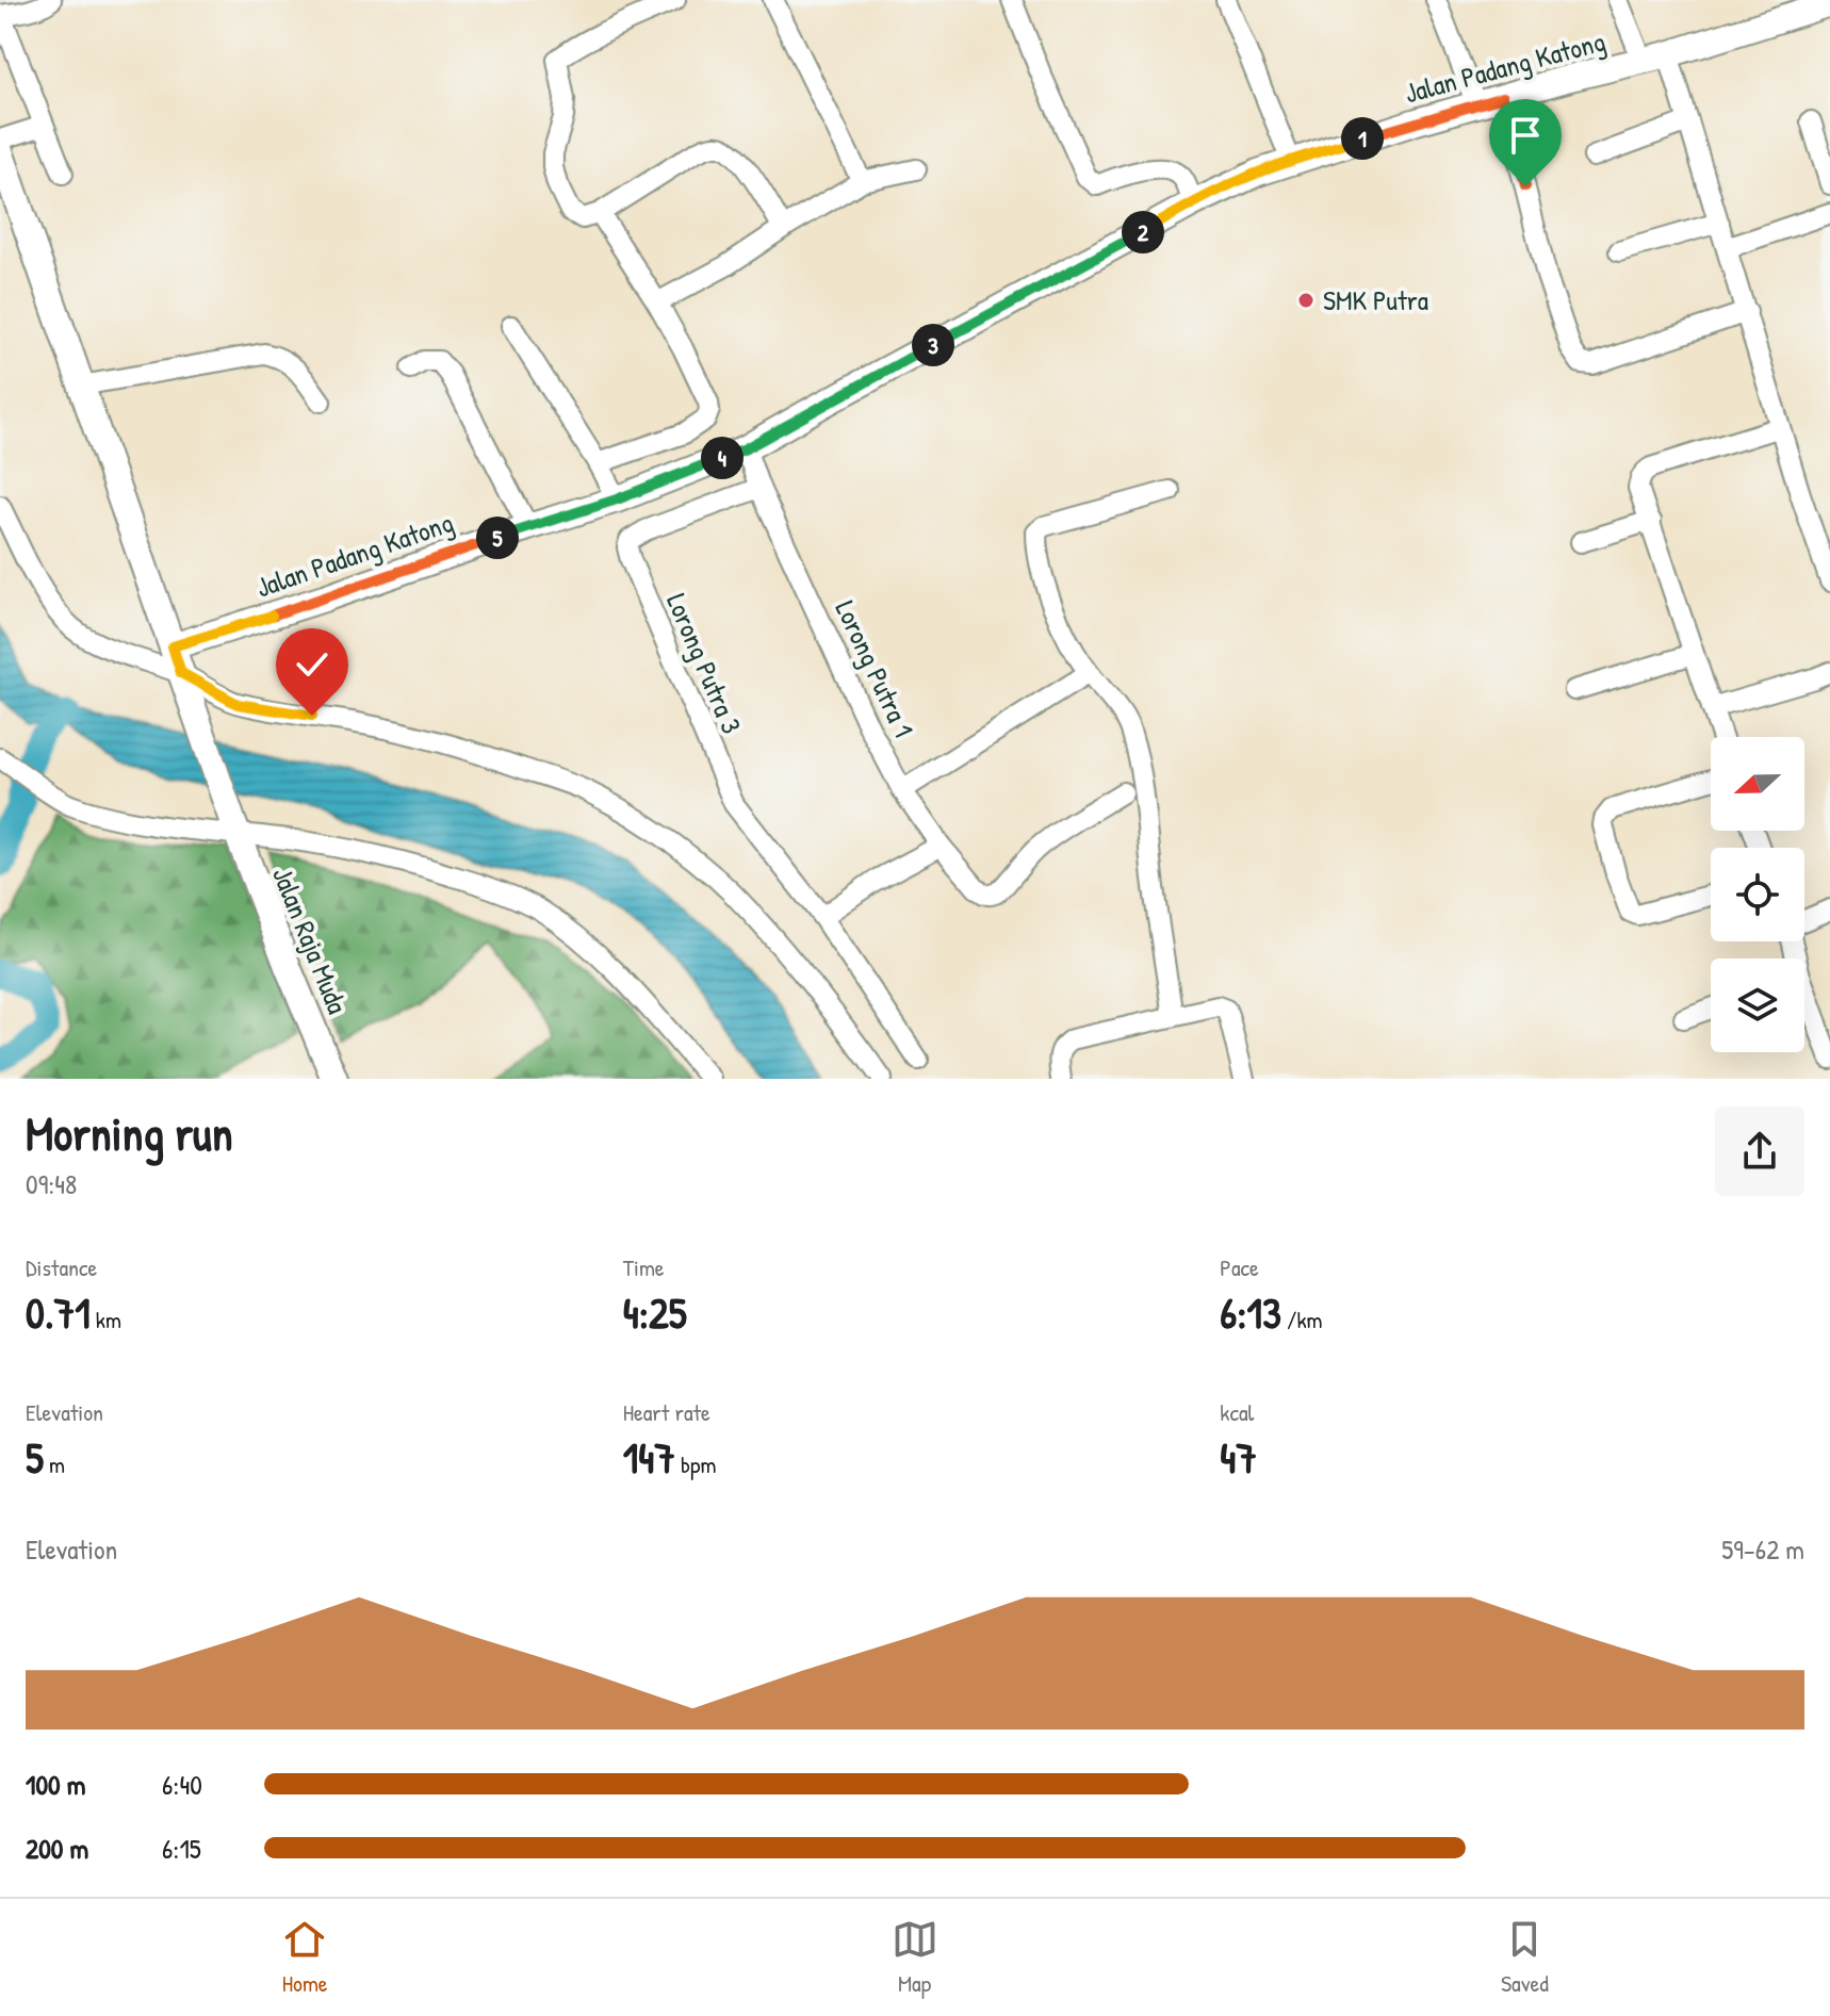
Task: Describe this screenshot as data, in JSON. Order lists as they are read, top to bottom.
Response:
{
  "streets": {
    "street": [
      "Jalan Padang Katong",
      "Lorong Putra 3",
      "Lorong Putra 1",
      "Jalan Raja Muda"
    ]
  },
  "crossings": [
    ["Jalan Padang Katong", "Lorong Putra 1"],
    ["Jalan Padang Katong", "Jalan Raja Muda"],
    ["Lorong Putra 3", "Lorong Putra 1"]
  ],
  "places": ["SMK Putra"],
  "north": "left",
  "page": {
    "pins": [
      "1",
      "2",
      "3",
      "4",
      "5"
    ],
    "heading": ["Morning run", "09:48"],
    "stats": [
      ["Distance", "0.71 km"],
      ["Time", "4:25"],
      ["Pace", "6:13 /km"],
      ["Elevation", "5 m"],
      ["Heart rate", "147 bpm"],
      ["kcal", "47"]
    ],
    "chart": ["Elevation", "59–62 m"],
    "list": [
      {
        "name": "100 m",
        "note": "6:40"
      },
      {
        "name": "200 m",
        "note": "6:15"
      }
    ],
    "tabs": ["Home", "Map", "Saved"]
  }
}
